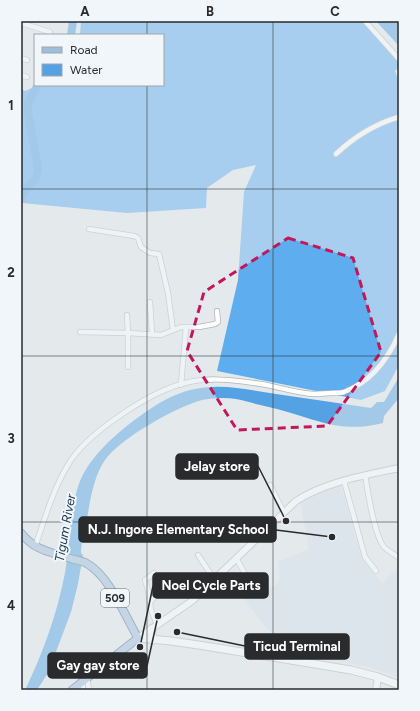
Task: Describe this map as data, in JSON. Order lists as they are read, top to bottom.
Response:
{
  "streets": {
    "main road": ["509"]
  },
  "water": ["Tigum River"],
  "places": [
    "Jelay store",
    "N.J. Ingore Elementary School",
    "Gay gay store",
    "Ticud Terminal",
    "Noel Cycle Parts"
  ],
  "legend": ["Road", "Water"],
  "grid": {
    "columns": ["A", "B", "C"],
    "rows": [
      "1",
      "2",
      "3",
      "4"
    ]
  }
}
